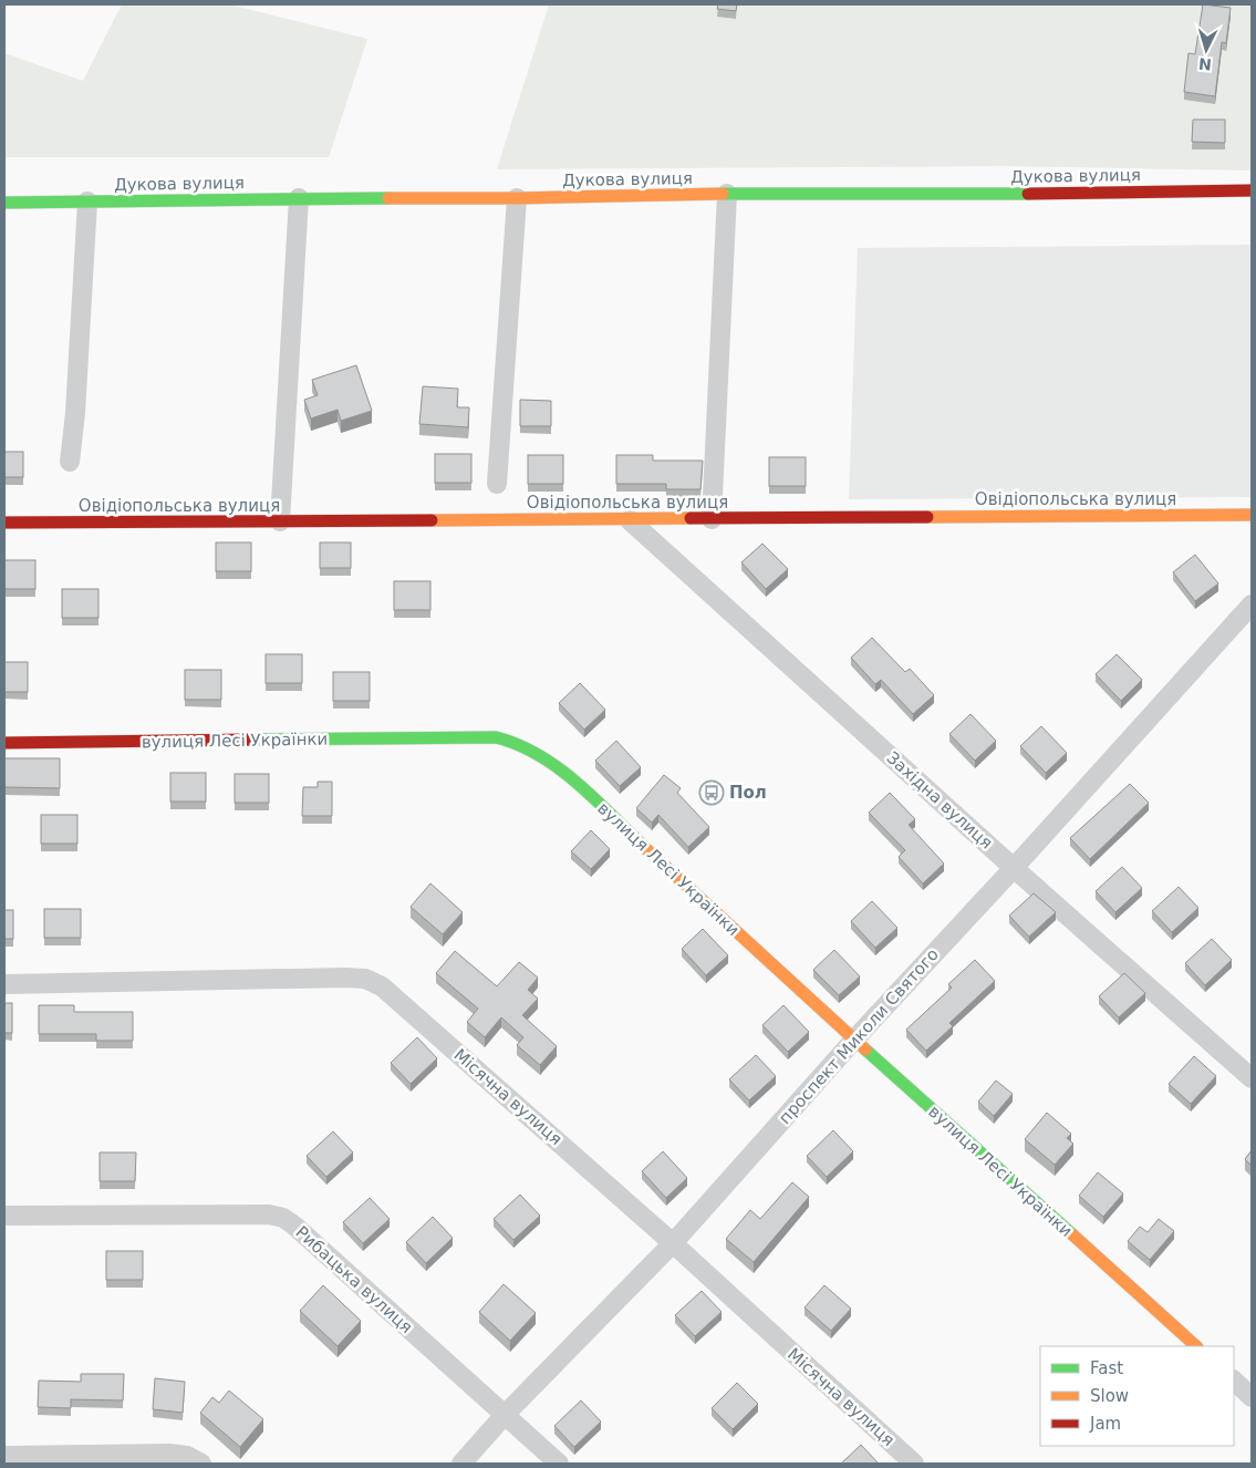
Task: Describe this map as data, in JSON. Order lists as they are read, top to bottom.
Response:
{
  "streets": {
    "street": [
      "Дукова вулиця",
      "Овідіопольська вулиця",
      "вулиця Лесі Українки",
      "Західна вулиця",
      "проспект Миколи Святого",
      "Місячна вулиця",
      "Рибацька вулиця"
    ]
  },
  "crossings": [
    ["Овідіопольська вулиця", "Західна вулиця"],
    ["вулиця Лесі Українки", "проспект Миколи Святого"],
    ["Західна вулиця", "проспект Миколи Святого"],
    ["проспект Миколи Святого", "Місячна вулиця"],
    ["проспект Миколи Святого", "Рибацька вулиця"]
  ],
  "places": {
    "bus stop": ["Пол"]
  },
  "legend": ["Fast", "Slow", "Jam"],
  "north": "bottom"
}
